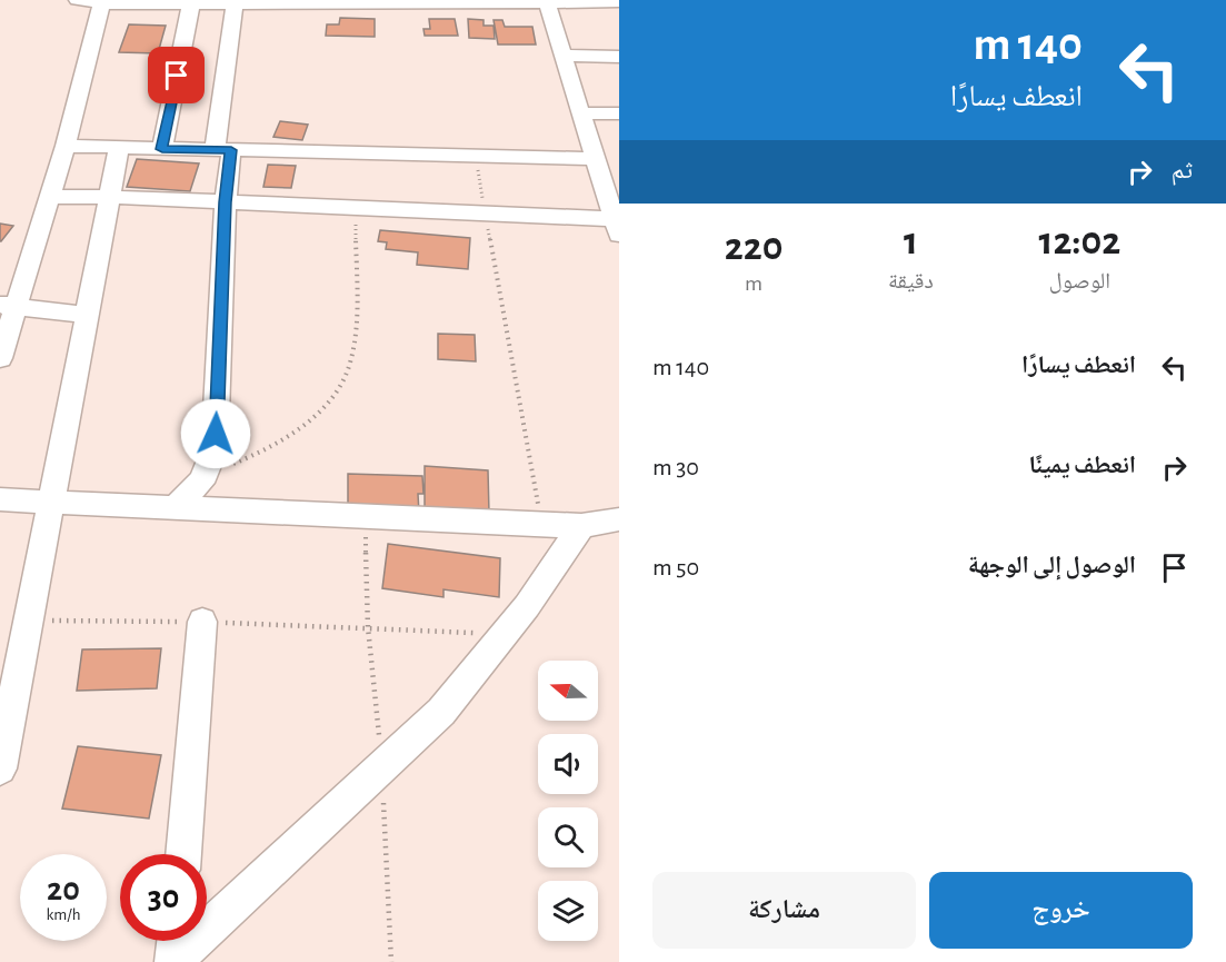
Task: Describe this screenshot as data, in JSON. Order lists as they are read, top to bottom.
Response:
{
  "north": "left",
  "page": {
    "turn": ["140 m", "انعطف يسارًا"],
    "then": "ثم",
    "eta": [
      "12:02",
      "الوصول",
      "1",
      "دقيقة",
      "220",
      "m"
    ],
    "list": [
      {
        "name": "انعطف يسارًا",
        "value": "140 m"
      },
      {
        "name": "انعطف يمينًا",
        "value": "30 m"
      },
      {
        "name": "الوصول إلى الوجهة",
        "value": "50 m"
      }
    ],
    "speed": "20 km/h",
    "limit": "30",
    "buttons": ["خروج", "مشاركة"]
  }
}
